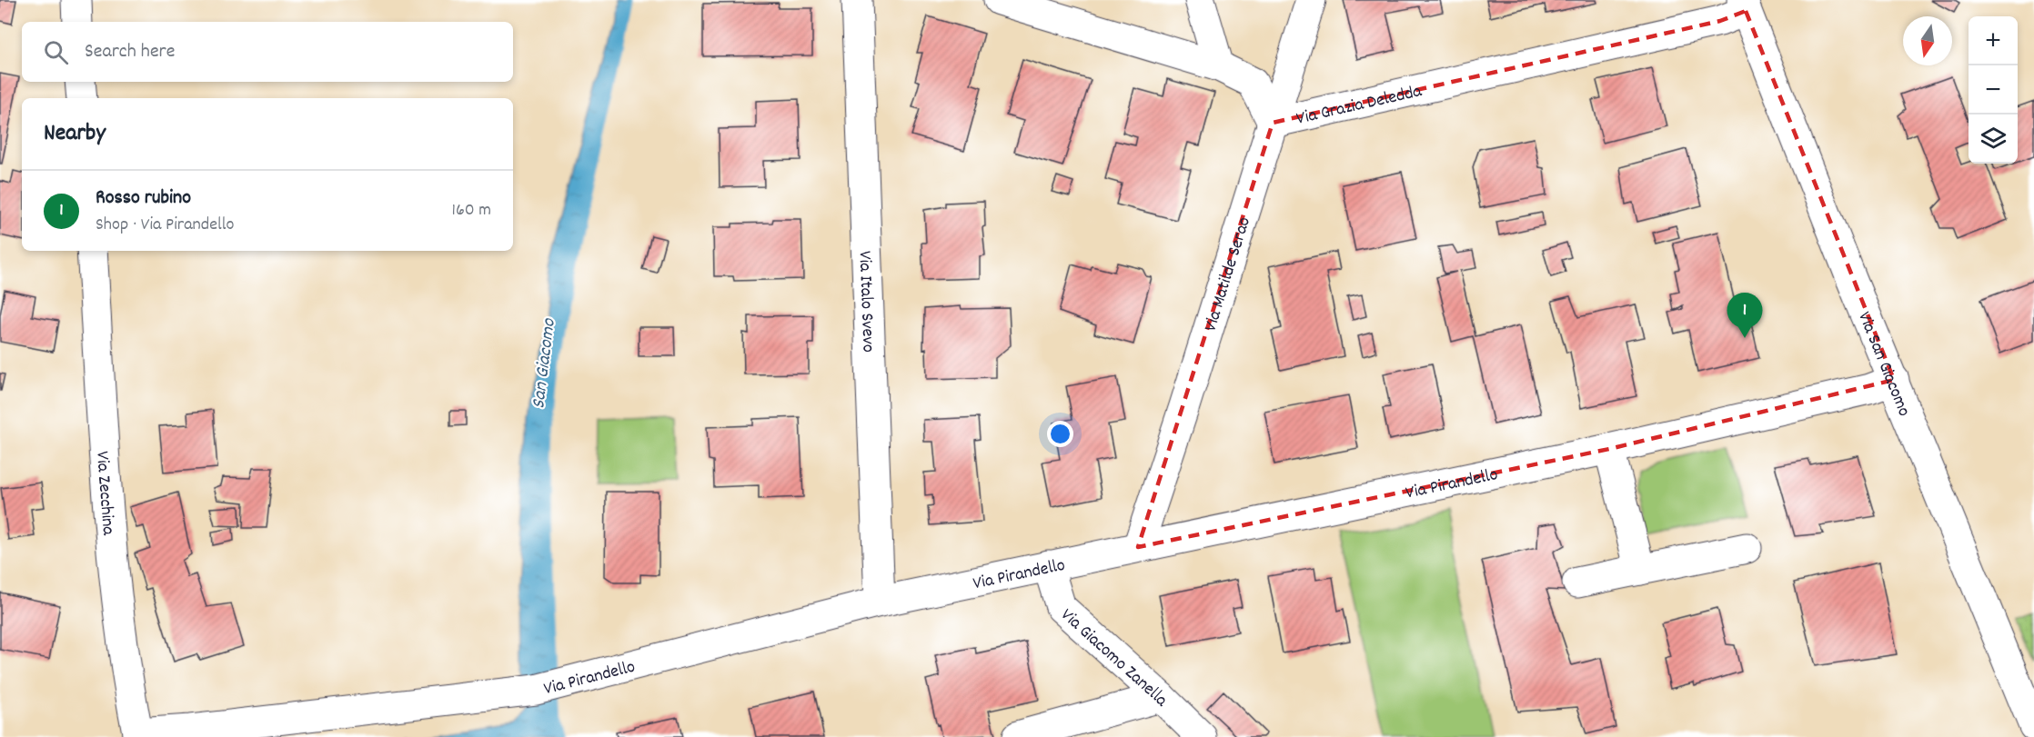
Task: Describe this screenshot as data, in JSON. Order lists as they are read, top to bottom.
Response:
{
  "streets": {
    "street": [
      "Via Grazia Deledda",
      "Via Matilde Serao",
      "Via Italo Svevo",
      "Via San Giacomo",
      "Via Pirandello",
      "Via Zecchina",
      "Via Giacomo Zanella"
    ]
  },
  "crossings": [
    ["Via Grazia Deledda", "Via Matilde Serao"],
    ["Via Grazia Deledda", "Via San Giacomo"],
    ["Via Matilde Serao", "Via Pirandello"],
    ["Via Italo Svevo", "Via Pirandello"],
    ["Via San Giacomo", "Via Pirandello"],
    ["Via Pirandello", "Via Zecchina"],
    ["Via Pirandello", "Via Giacomo Zanella"]
  ],
  "water": ["San Giacomo"],
  "north": "bottom",
  "page": {
    "map_buttons": ["+", "−"],
    "search": "Search here",
    "heading": "Nearby",
    "list": [
      {
        "mark": "1",
        "name": "Rosso rubino",
        "note": "Shop · Via Pirandello",
        "value": "160 m"
      }
    ],
    "pins": "1"
  }
}
